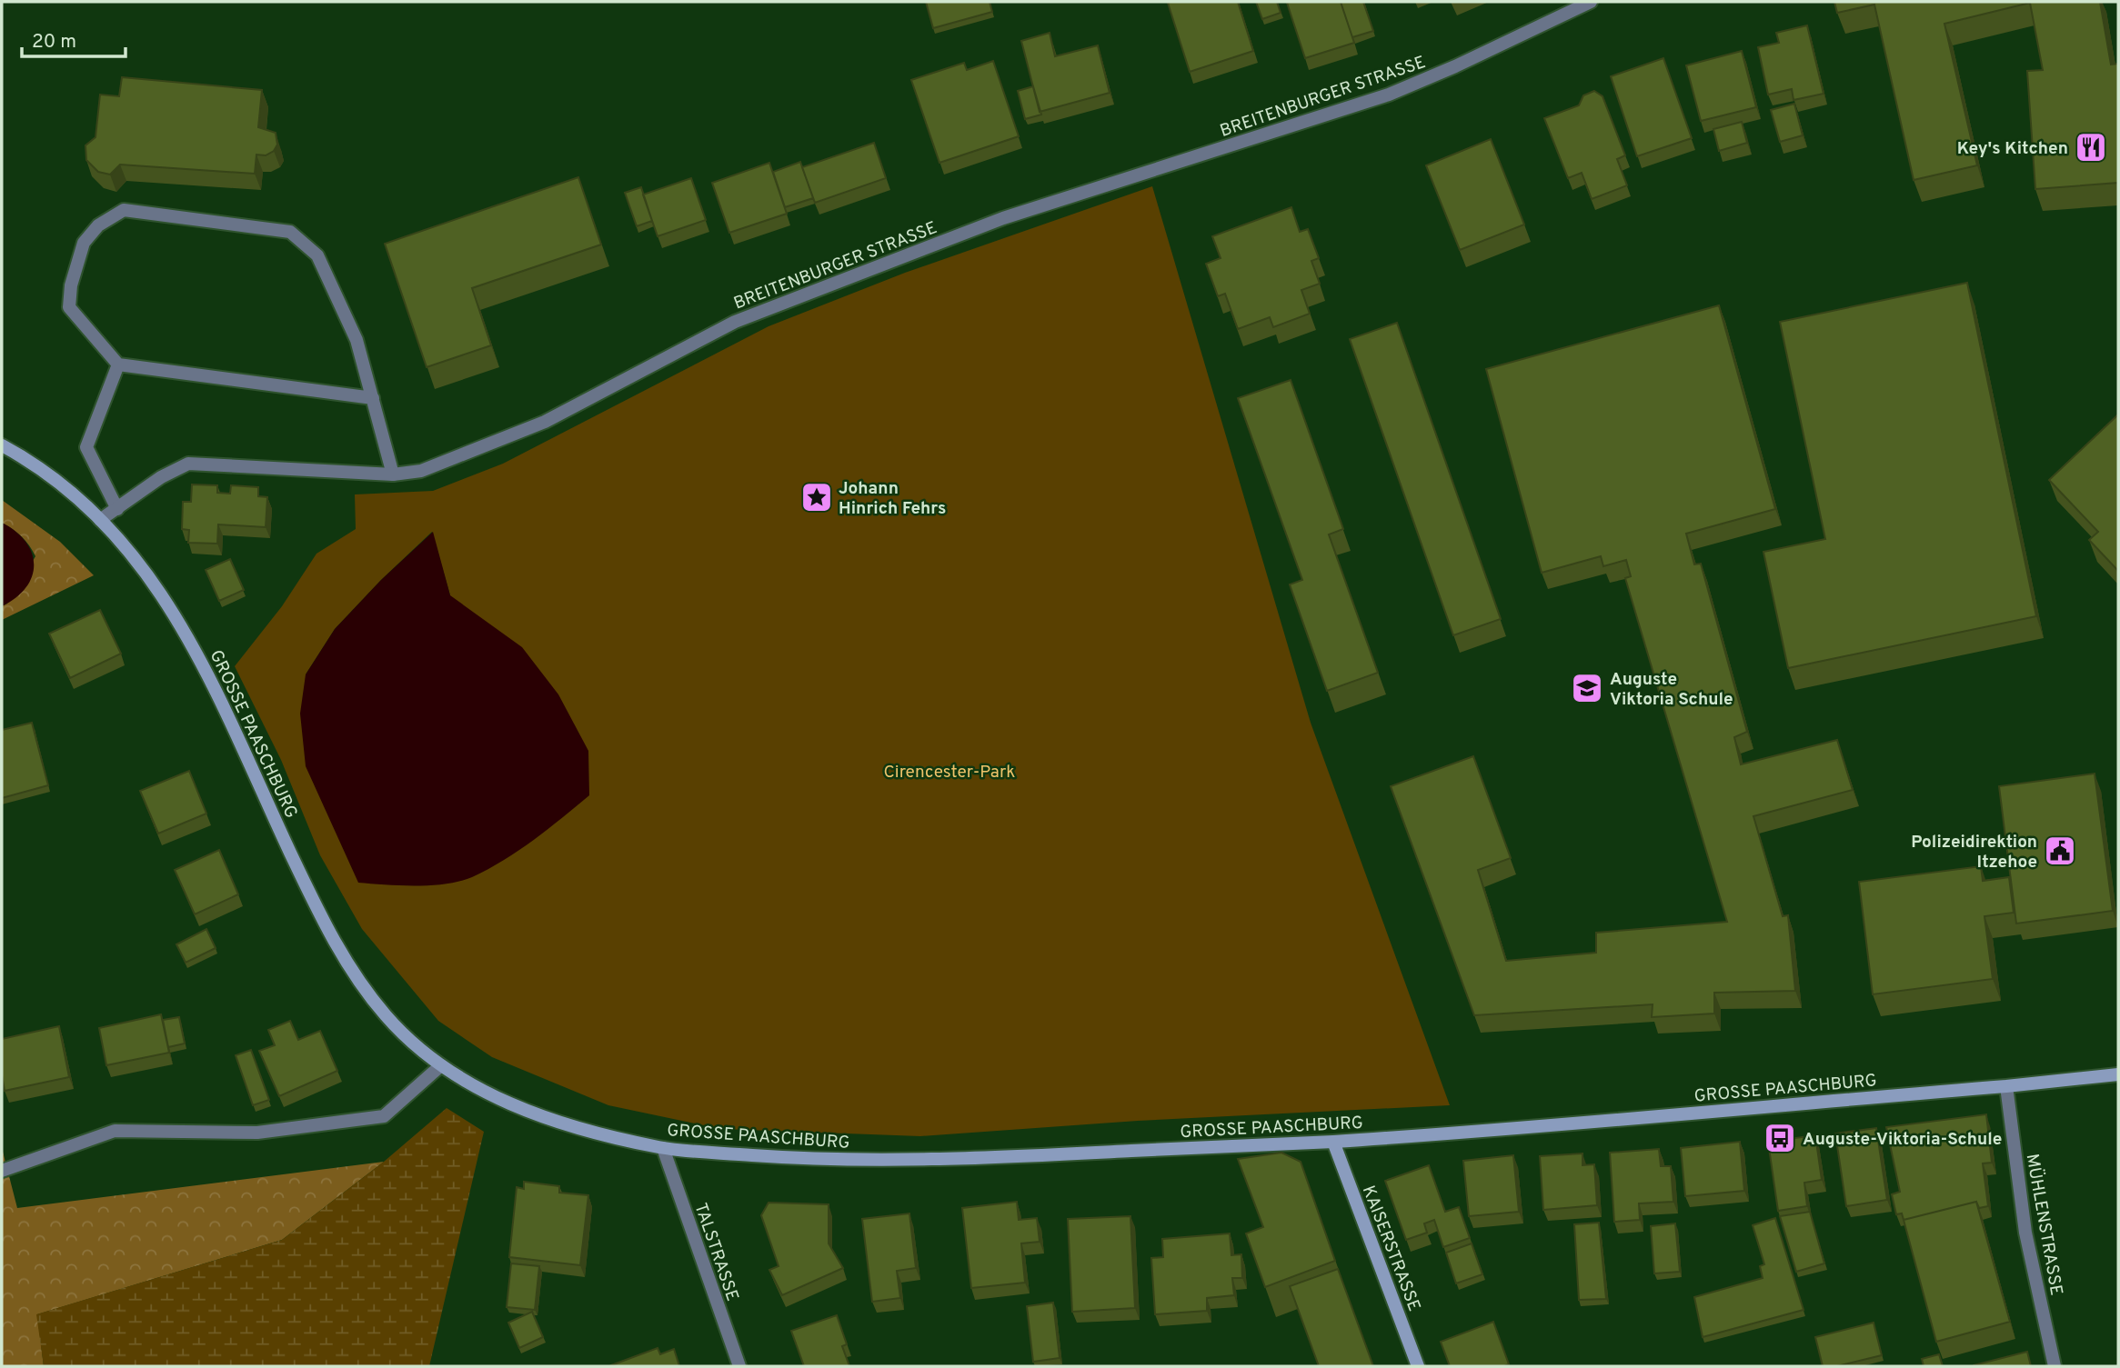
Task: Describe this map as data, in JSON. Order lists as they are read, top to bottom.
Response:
{
  "streets": {
    "main road": ["GROSSE PAASCHBURG", "KAISERSTRASSE"],
    "street": ["BREITENBURGER STRASSE", "MÜHLENSTRASSE", "TALSTRASSE"]
  },
  "crossings": [
    ["BREITENBURGER STRASSE", "GROSSE PAASCHBURG"],
    ["GROSSE PAASCHBURG", "MÜHLENSTRASSE"],
    ["GROSSE PAASCHBURG", "KAISERSTRASSE"],
    ["GROSSE PAASCHBURG", "TALSTRASSE"]
  ],
  "parks": ["Cirencester-Park"],
  "places": {
    "restaurant": ["Key's Kitchen"],
    "place": ["Johann Hinrich Fehrs"],
    "school or university": ["Auguste Viktoria Schule"],
    "public building": ["Polizeidirektion Itzehoe"],
    "bus stop": ["Auguste-Viktoria-Schule"]
  },
  "scale_bar": "20 m"
}
